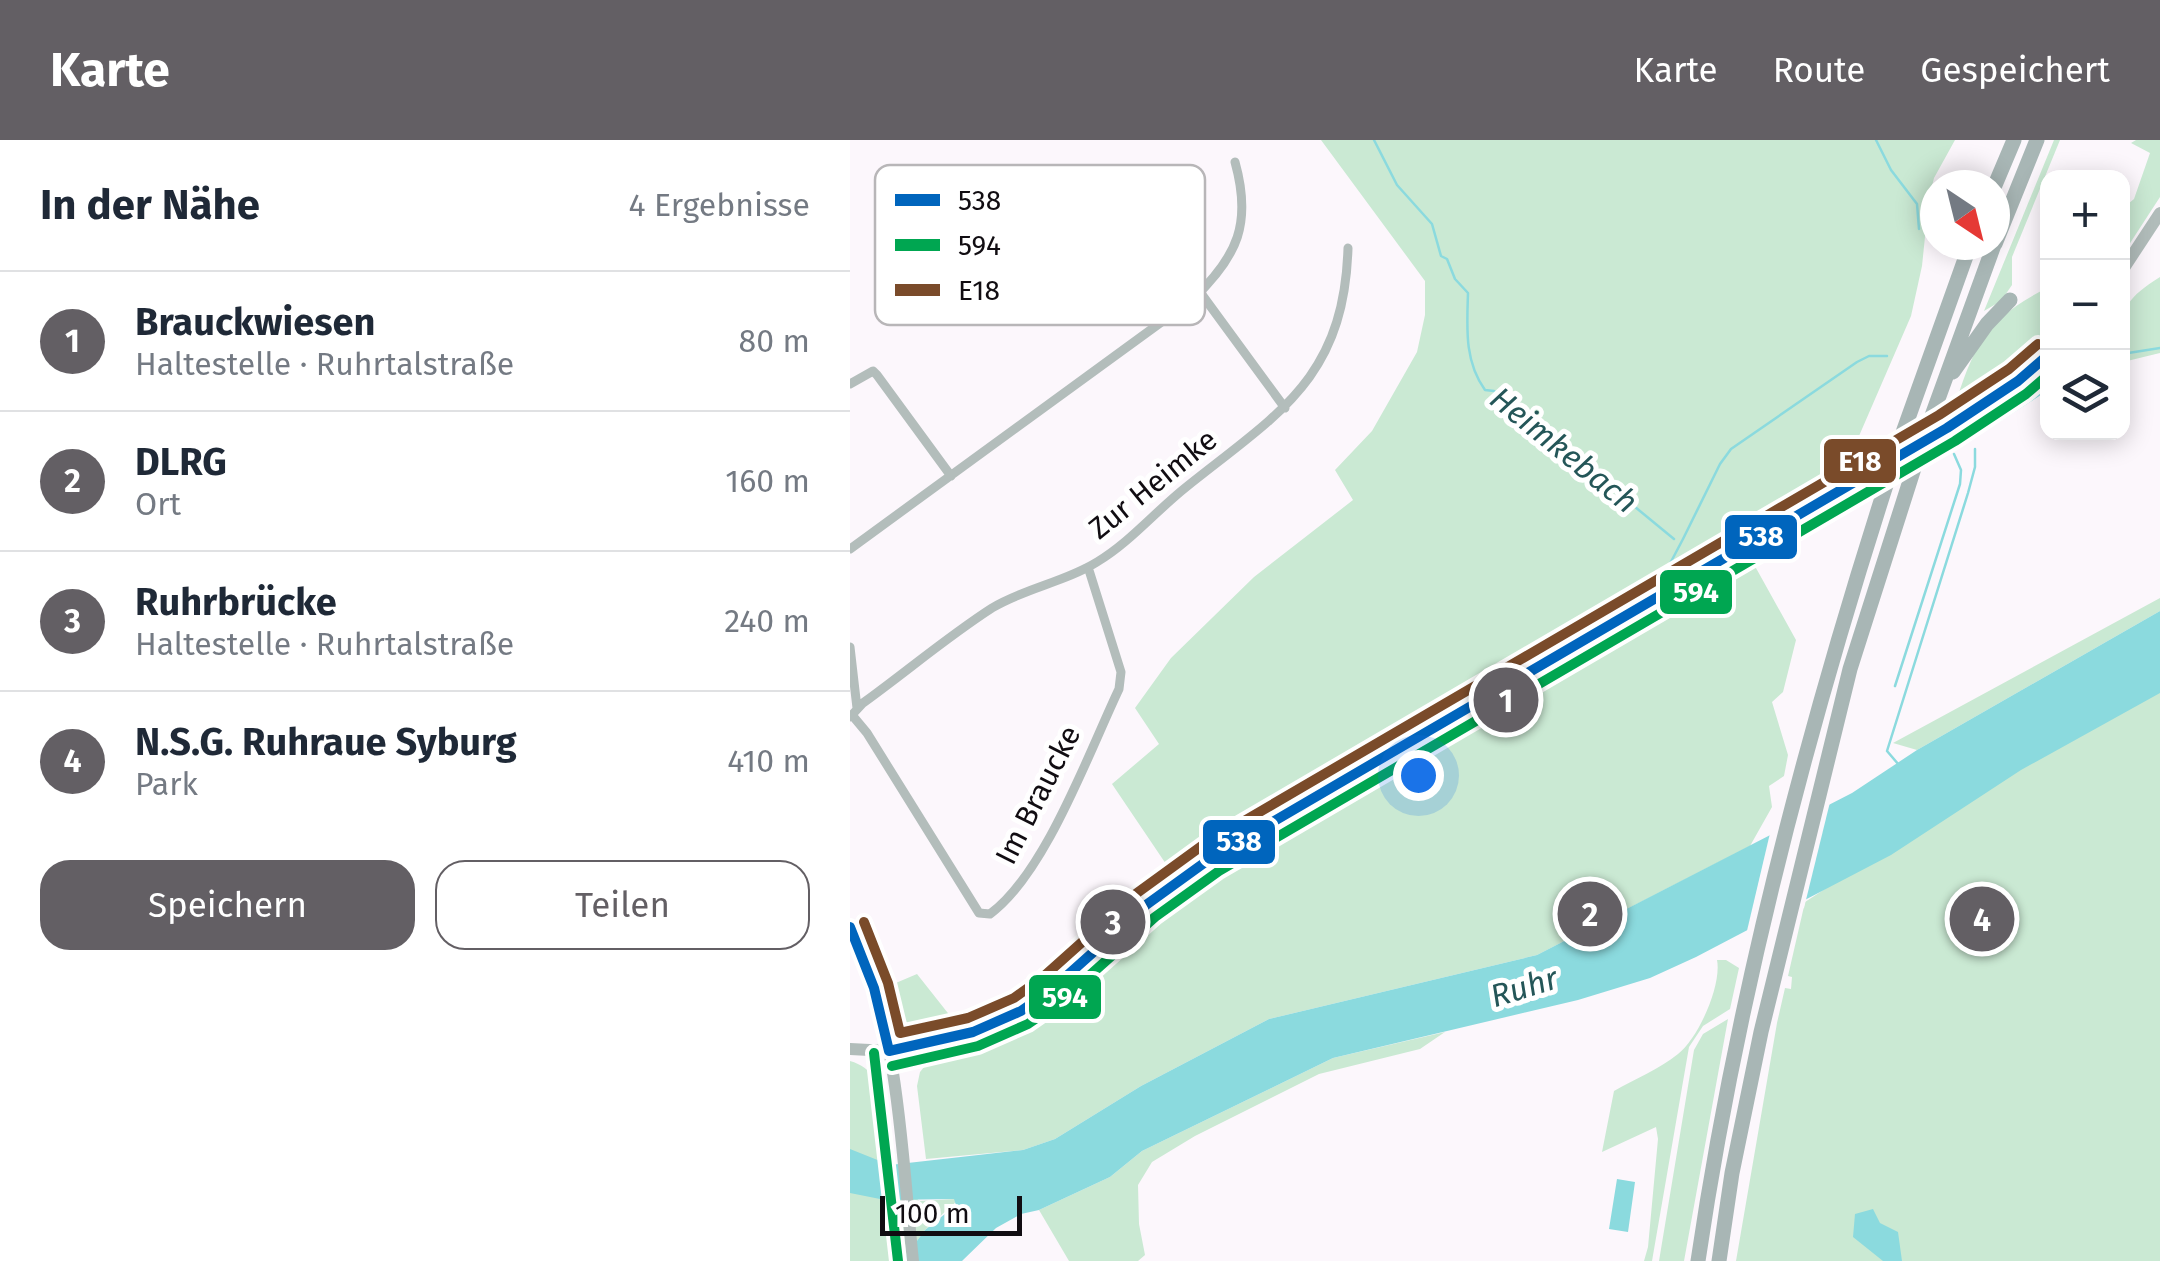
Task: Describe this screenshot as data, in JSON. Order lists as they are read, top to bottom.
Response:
{
  "streets": {
    "street": ["Zur Heimke", "Im Braucke"]
  },
  "crossings": [
    ["Zur Heimke", "Im Braucke"]
  ],
  "water": ["Heimkebach", "Ruhr"],
  "lines": ["transit line E18", "transit line 538", "transit line 594"],
  "legend": ["538", "594", "E18"],
  "scale_bar": "100 m",
  "north": "bottom right",
  "page": {
    "header": "Karte",
    "nav": ["Karte", "Route", "Gespeichert"],
    "heading": ["In der Nähe", "4 Ergebnisse"],
    "map_buttons": ["+", "−"],
    "list": [
      {
        "mark": "1",
        "name": "Brauckwiesen",
        "note": "Haltestelle · Ruhrtalstraße",
        "value": "80 m"
      },
      {
        "mark": "2",
        "name": "DLRG",
        "note": "Ort",
        "value": "160 m"
      },
      {
        "mark": "3",
        "name": "Ruhrbrücke",
        "note": "Haltestelle · Ruhrtalstraße",
        "value": "240 m"
      },
      {
        "mark": "4",
        "name": "N.S.G. Ruhraue Syburg",
        "note": "Park",
        "value": "410 m"
      }
    ],
    "pins": [
      "1",
      "2",
      "4",
      "3"
    ],
    "buttons": ["Speichern", "Teilen"],
    "scale": "100 m"
  }
}
